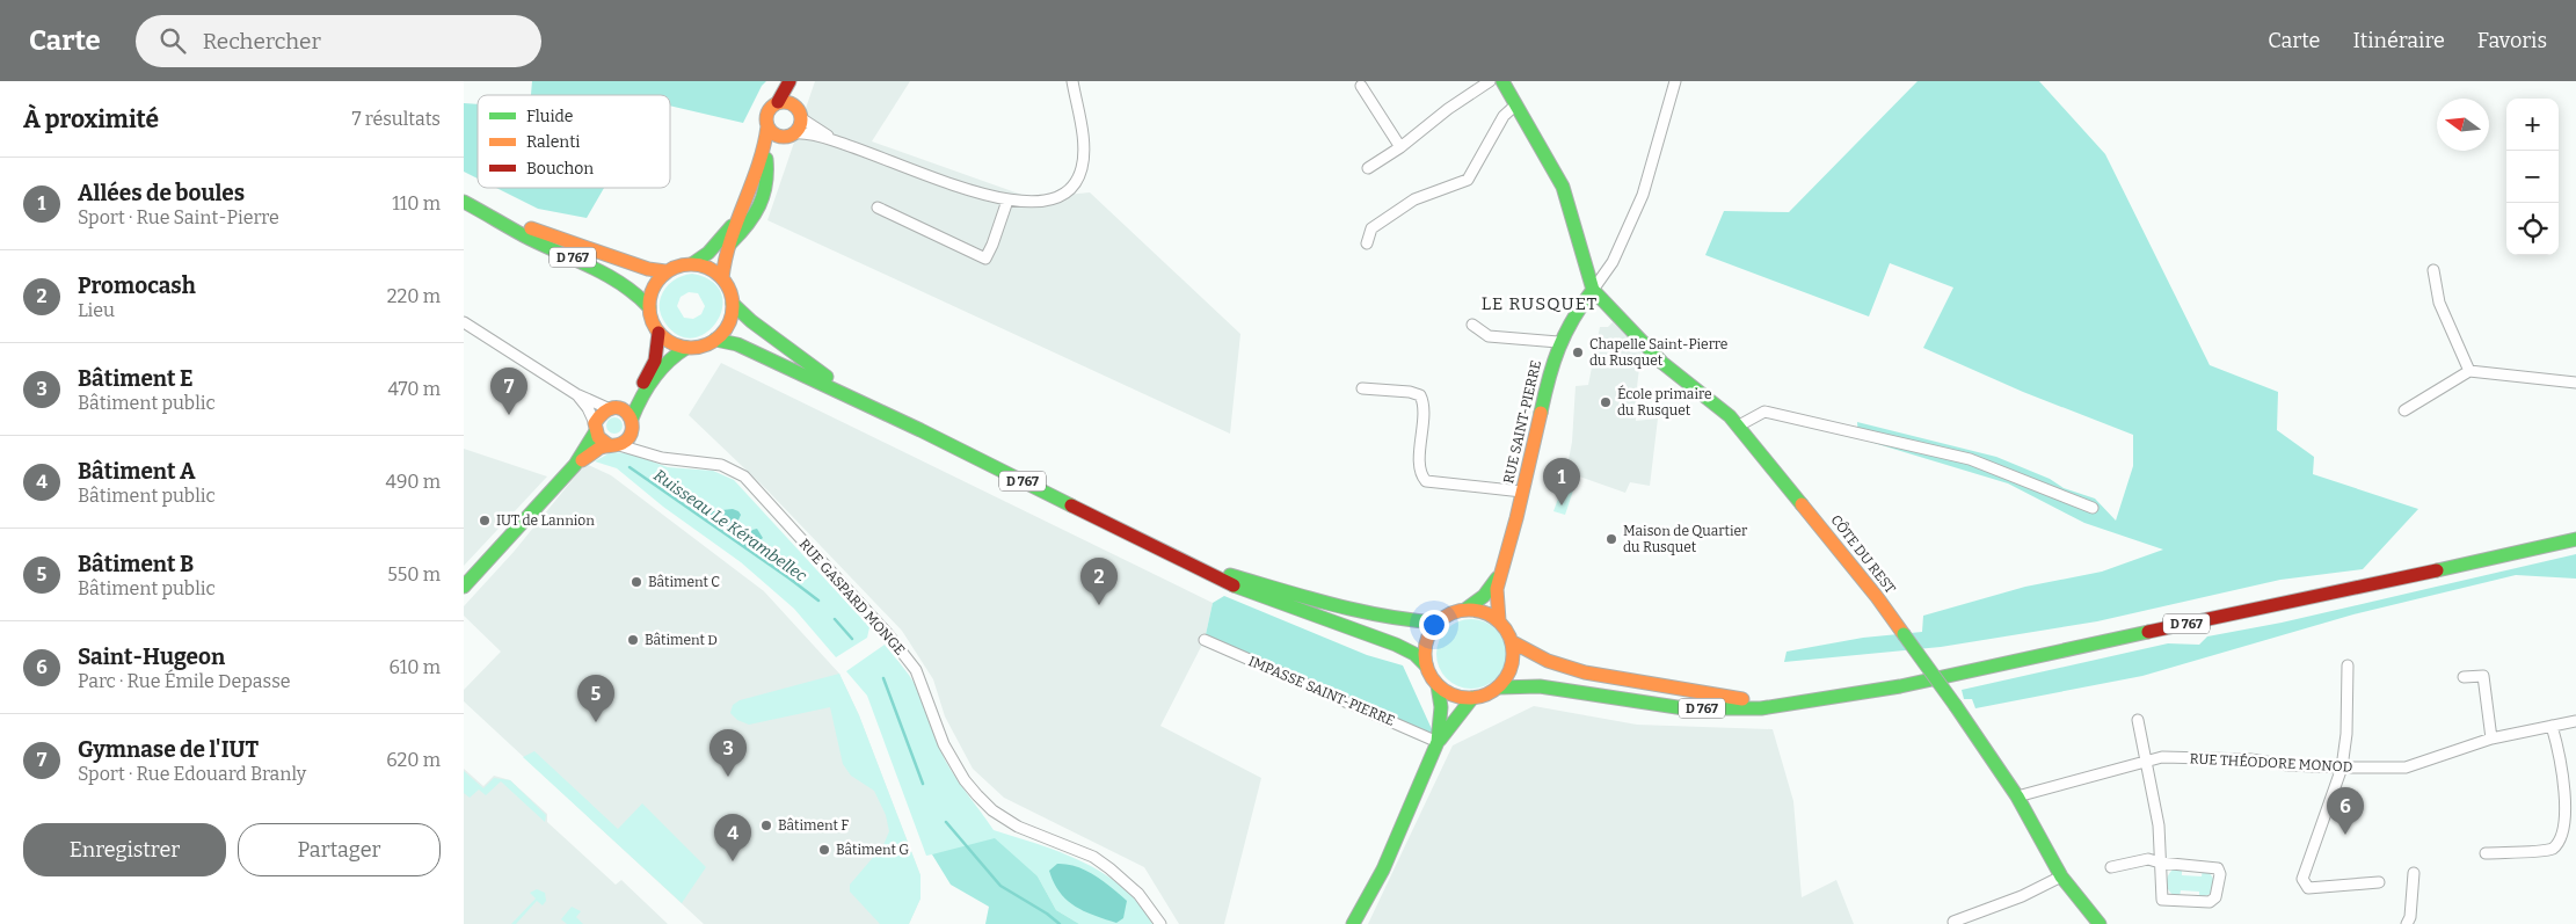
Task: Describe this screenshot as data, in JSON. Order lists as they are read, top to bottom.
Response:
{
  "streets": {
    "main road": ["D 767", "RUE SAINT-PIERRE", "CÔTE DU REST"],
    "street": ["RUE GASPARD MONGE", "IMPASSE SAINT-PIERRE", "RUE THÉODORE MONOD"]
  },
  "crossings": [
    ["D 767", "RUE SAINT-PIERRE"],
    ["RUE SAINT-PIERRE", "CÔTE DU REST"],
    ["CÔTE DU REST", "RUE THÉODORE MONOD"]
  ],
  "districts": ["LE RUSQUET"],
  "water": ["Ruisseau Le Kérambellec"],
  "places": [
    "Chapelle Saint-Pierre du Rusquet",
    "École primaire du Rusquet",
    "IUT de Lannion",
    "Maison de Quartier du Rusquet",
    "Bâtiment C",
    "Bâtiment D",
    "Bâtiment F",
    "Bâtiment G"
  ],
  "legend": ["Fluide", "Ralenti", "Bouchon"],
  "north": "left",
  "page": {
    "header": "Carte",
    "search": "Rechercher",
    "nav": ["Carte", "Itinéraire", "Favoris"],
    "heading": ["À proximité", "7 résultats"],
    "map_buttons": ["+", "−"],
    "list": [
      {
        "mark": "1",
        "name": "Allées de boules",
        "note": "Sport · Rue Saint-Pierre",
        "value": "110 m"
      },
      {
        "mark": "2",
        "name": "Promocash",
        "note": "Lieu",
        "value": "220 m"
      },
      {
        "mark": "3",
        "name": "Bâtiment E",
        "note": "Bâtiment public",
        "value": "470 m"
      },
      {
        "mark": "4",
        "name": "Bâtiment A",
        "note": "Bâtiment public",
        "value": "490 m"
      },
      {
        "mark": "5",
        "name": "Bâtiment B",
        "note": "Bâtiment public",
        "value": "550 m"
      },
      {
        "mark": "6",
        "name": "Saint-Hugeon",
        "note": "Parc · Rue Émile Depasse",
        "value": "610 m"
      },
      {
        "mark": "7",
        "name": "Gymnase de l'IUT",
        "note": "Sport · Rue Edouard Branly",
        "value": "620 m"
      }
    ],
    "pins": [
      "7",
      "1",
      "2",
      "5",
      "3",
      "6",
      "4"
    ],
    "buttons": ["Enregistrer", "Partager"]
  }
}
